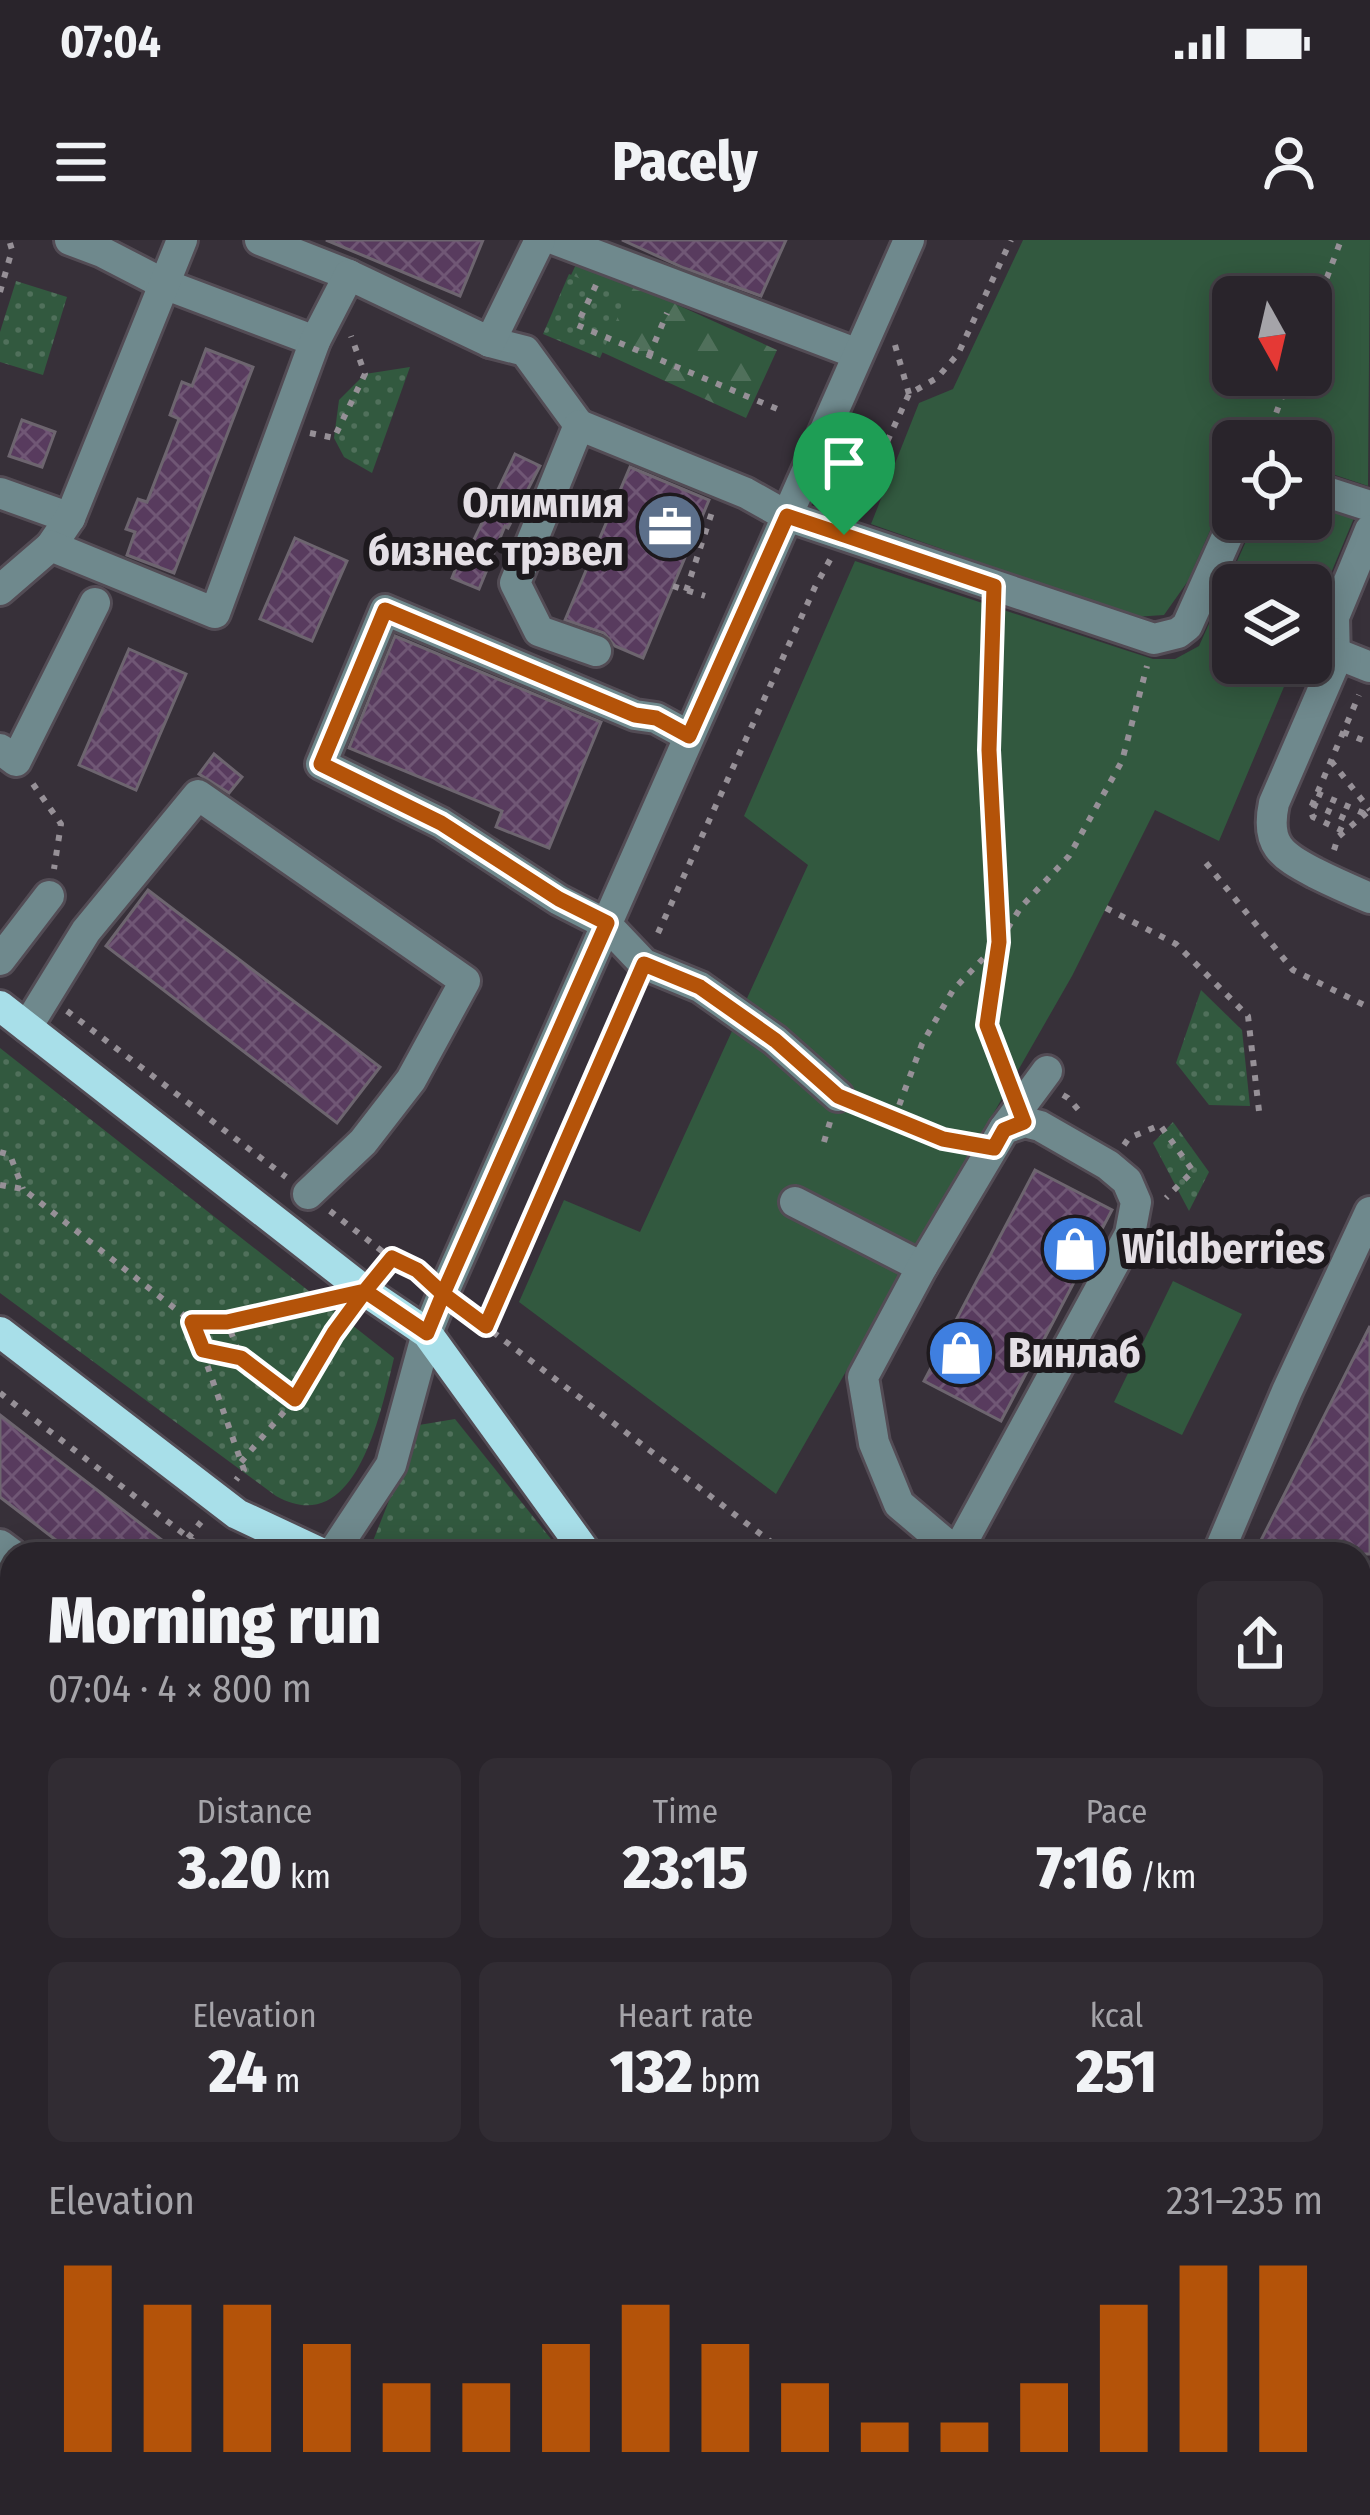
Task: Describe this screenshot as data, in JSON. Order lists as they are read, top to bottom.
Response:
{
  "places": {
    "office": ["Олимпия бизнес трэвел"],
    "shop": ["Wildberries", "Винлаб"]
  },
  "north": "bottom",
  "page": {
    "status": "07:04",
    "header": "Pacely",
    "heading": ["Morning run", "07:04 · 4 × 800 m"],
    "stats": [
      ["Distance", "3.20 km"],
      ["Time", "23:15"],
      ["Pace", "7:16 /km"],
      ["Elevation", "24 m"],
      ["Heart rate", "132 bpm"],
      ["kcal", "251"]
    ],
    "chart": ["Elevation", "231–235 m"]
  }
}
